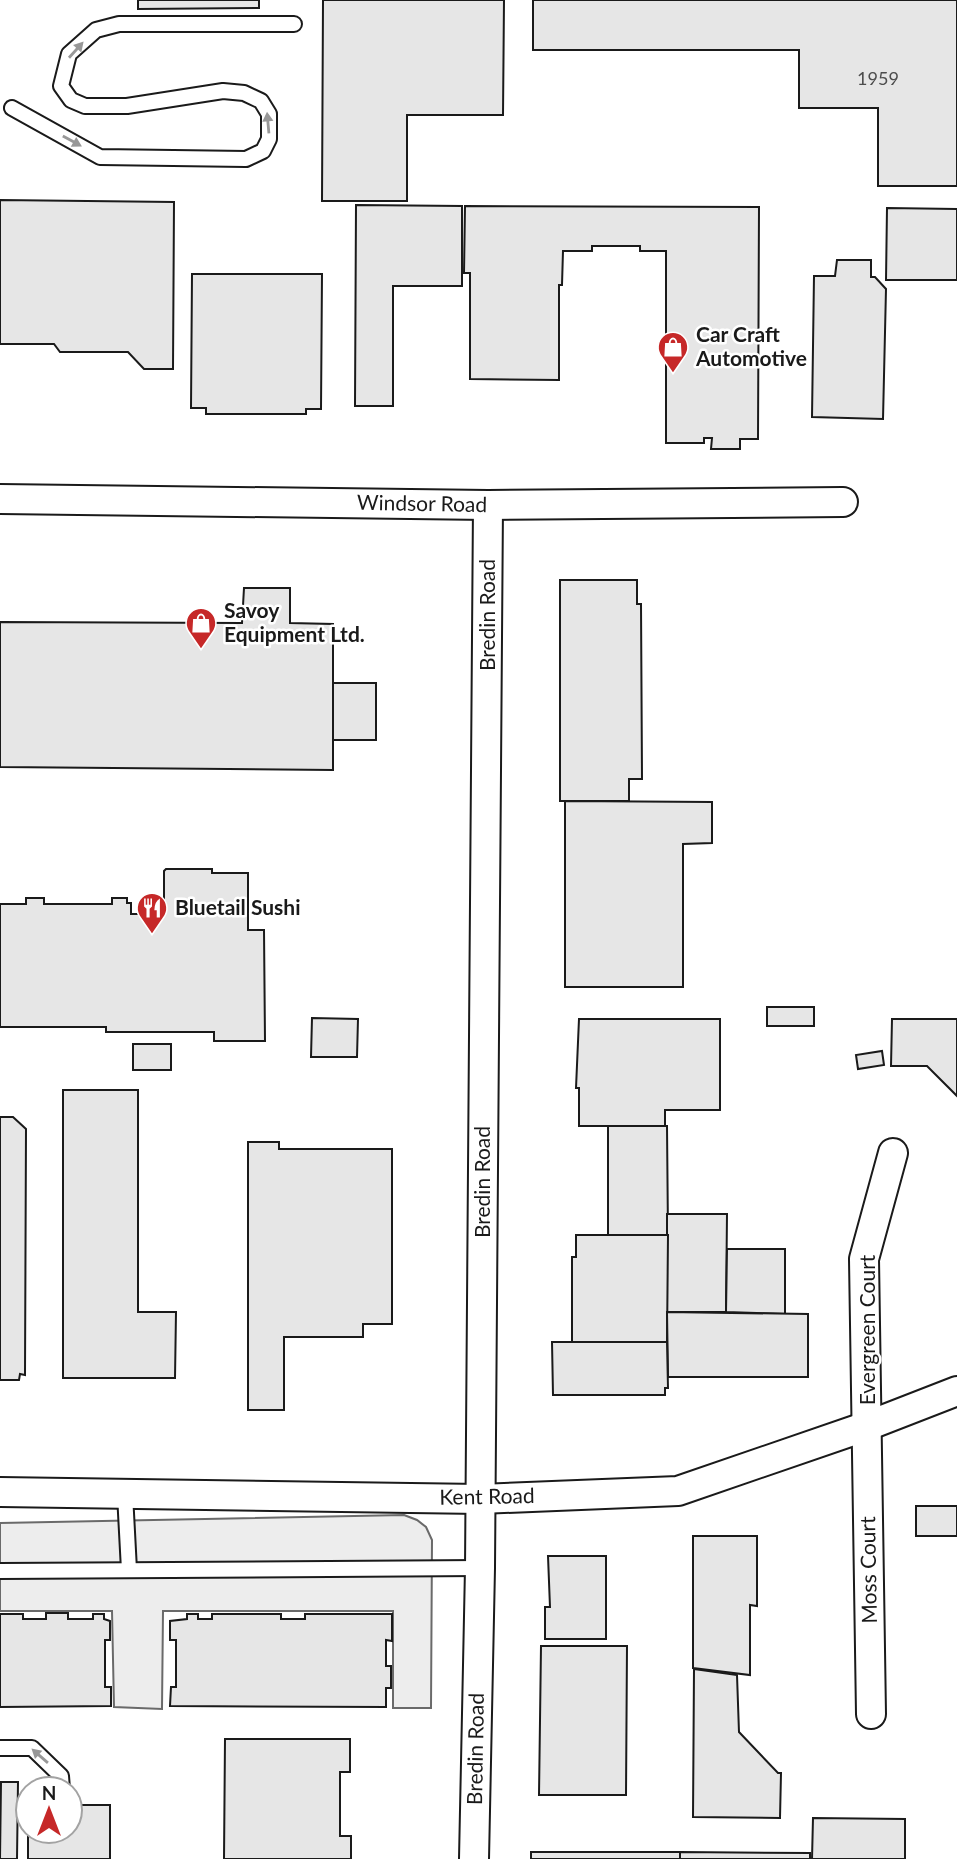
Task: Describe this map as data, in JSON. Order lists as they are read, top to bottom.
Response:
{
  "streets": {
    "street": [
      "Windsor Road",
      "Bredin Road",
      "Evergreen Court",
      "Kent Road",
      "Moss Court"
    ]
  },
  "crossings": [
    ["Windsor Road", "Bredin Road"],
    ["Bredin Road", "Kent Road"],
    ["Evergreen Court", "Kent Road"],
    ["Evergreen Court", "Moss Court"],
    ["Kent Road", "Moss Court"]
  ],
  "places": {
    "shop": ["Car Craft Automotive", "Savoy Equipment Ltd."],
    "restaurant": ["Bluetail Sushi"]
  },
  "house_numbers": ["1959"],
  "north": "top"
}
